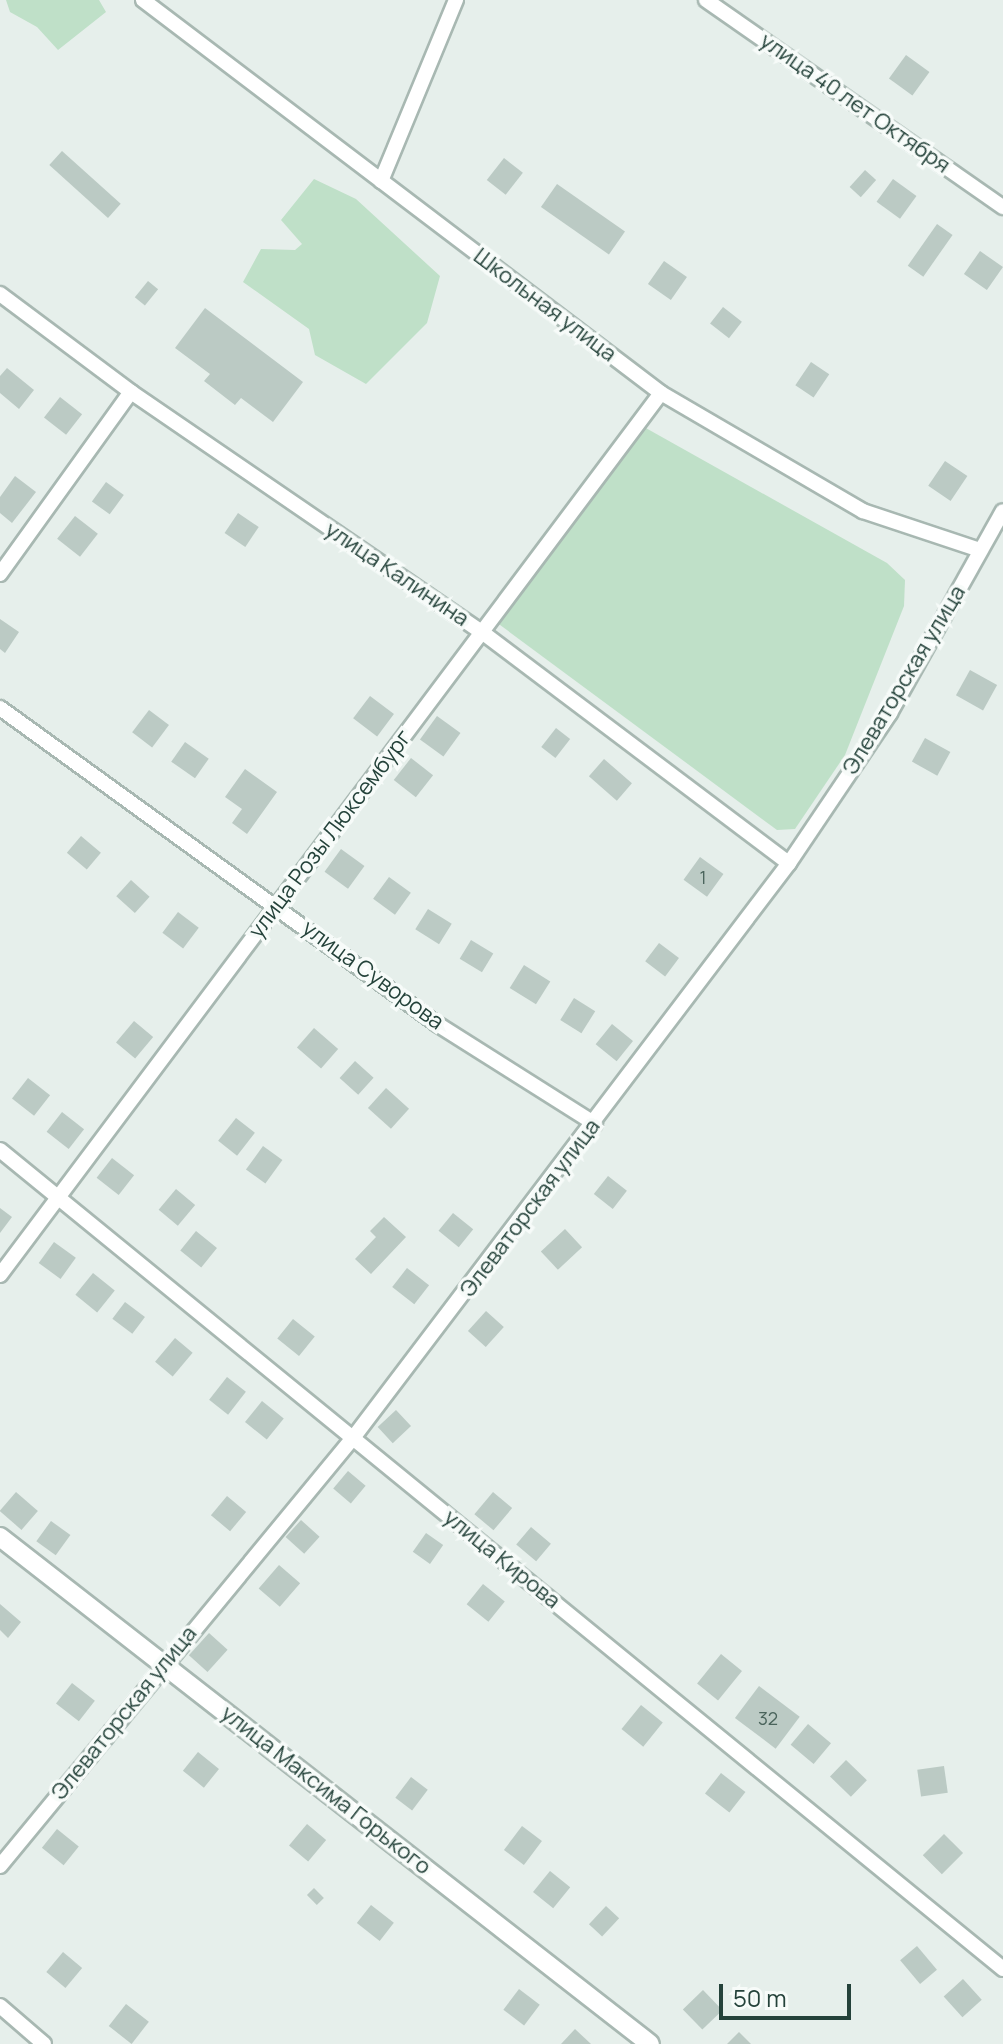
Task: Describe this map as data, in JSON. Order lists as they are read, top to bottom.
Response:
{
  "streets": {
    "street": [
      "улица 40 лет Октября",
      "Школьная улица",
      "улица Калинина",
      "Элеваторская улица",
      "улица Розы Люксембург",
      "улица Суворова",
      "улица Кирова",
      "улица Максима Горького"
    ]
  },
  "crossings": [
    ["Школьная улица", "Элеваторская улица"],
    ["Школьная улица", "улица Розы Люксембург"],
    ["улица Калинина", "Элеваторская улица"],
    ["улица Калинина", "улица Розы Люксембург"],
    ["Элеваторская улица", "улица Суворова"],
    ["Элеваторская улица", "улица Кирова"],
    ["Элеваторская улица", "улица Максима Горького"],
    ["улица Розы Люксембург", "улица Суворова"],
    ["улица Розы Люксембург", "улица Кирова"]
  ],
  "house_numbers": ["1", "32"],
  "scale_bar": "50 m"
}
